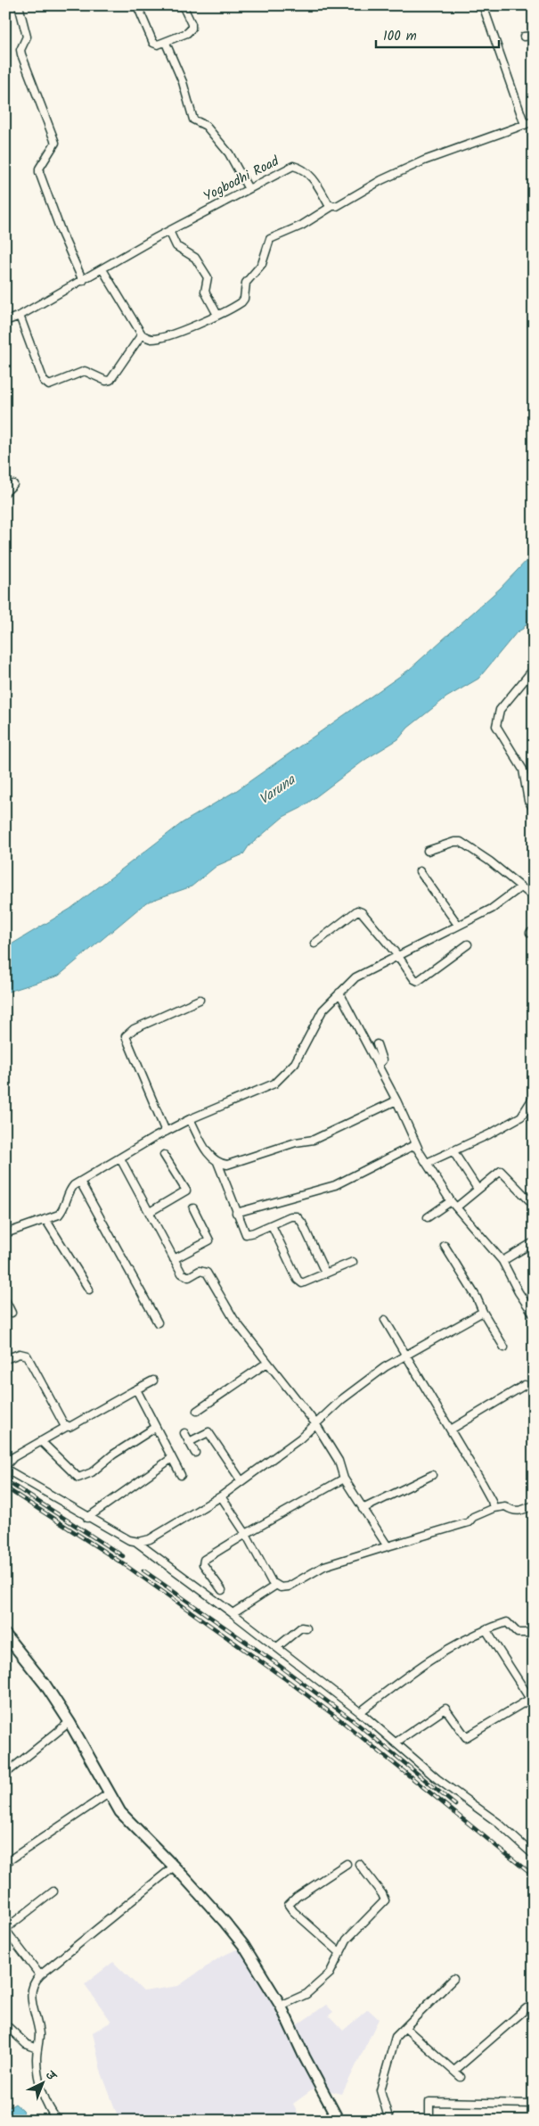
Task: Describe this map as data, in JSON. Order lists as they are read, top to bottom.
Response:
{
  "streets": {
    "street": ["Yogbodhi Road"]
  },
  "water": ["Varuna"],
  "scale_bar": "100 m",
  "north": "top right"
}
